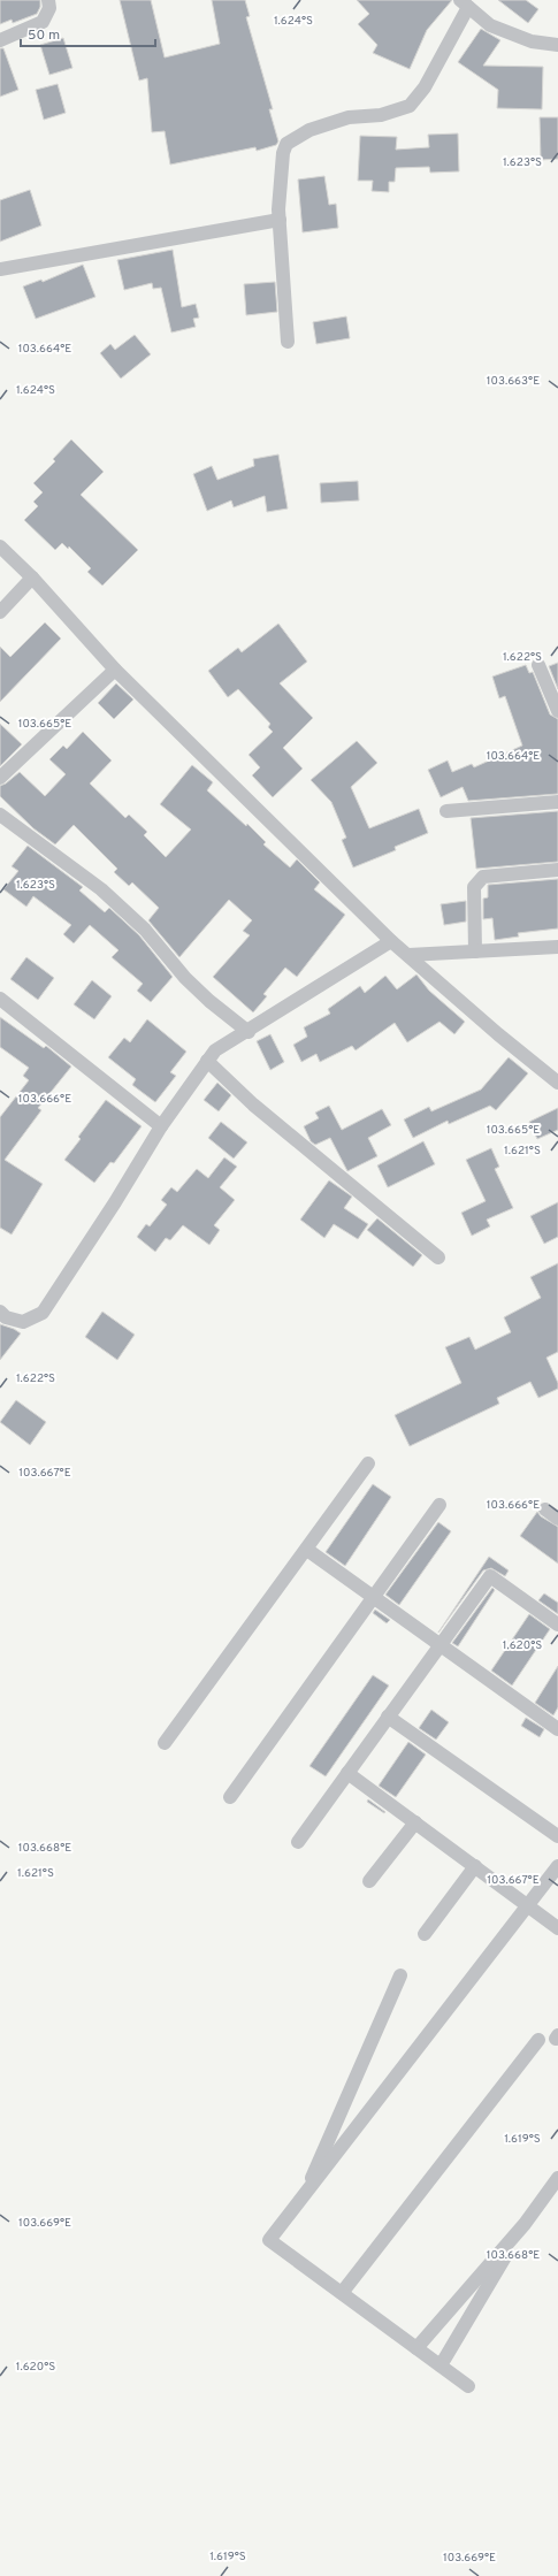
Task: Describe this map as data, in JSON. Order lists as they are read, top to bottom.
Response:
{
  "scale_bar": "50 m",
  "coordinates": [
    "1.624°S",
    "1.623°S",
    "103.664°E",
    "103.663°E",
    "1.622°S",
    "103.665°E",
    "103.666°E",
    "1.621°S",
    "103.667°E",
    "1.620°S",
    "103.668°E",
    "1.619°S",
    "103.669°E"
  ]
}
